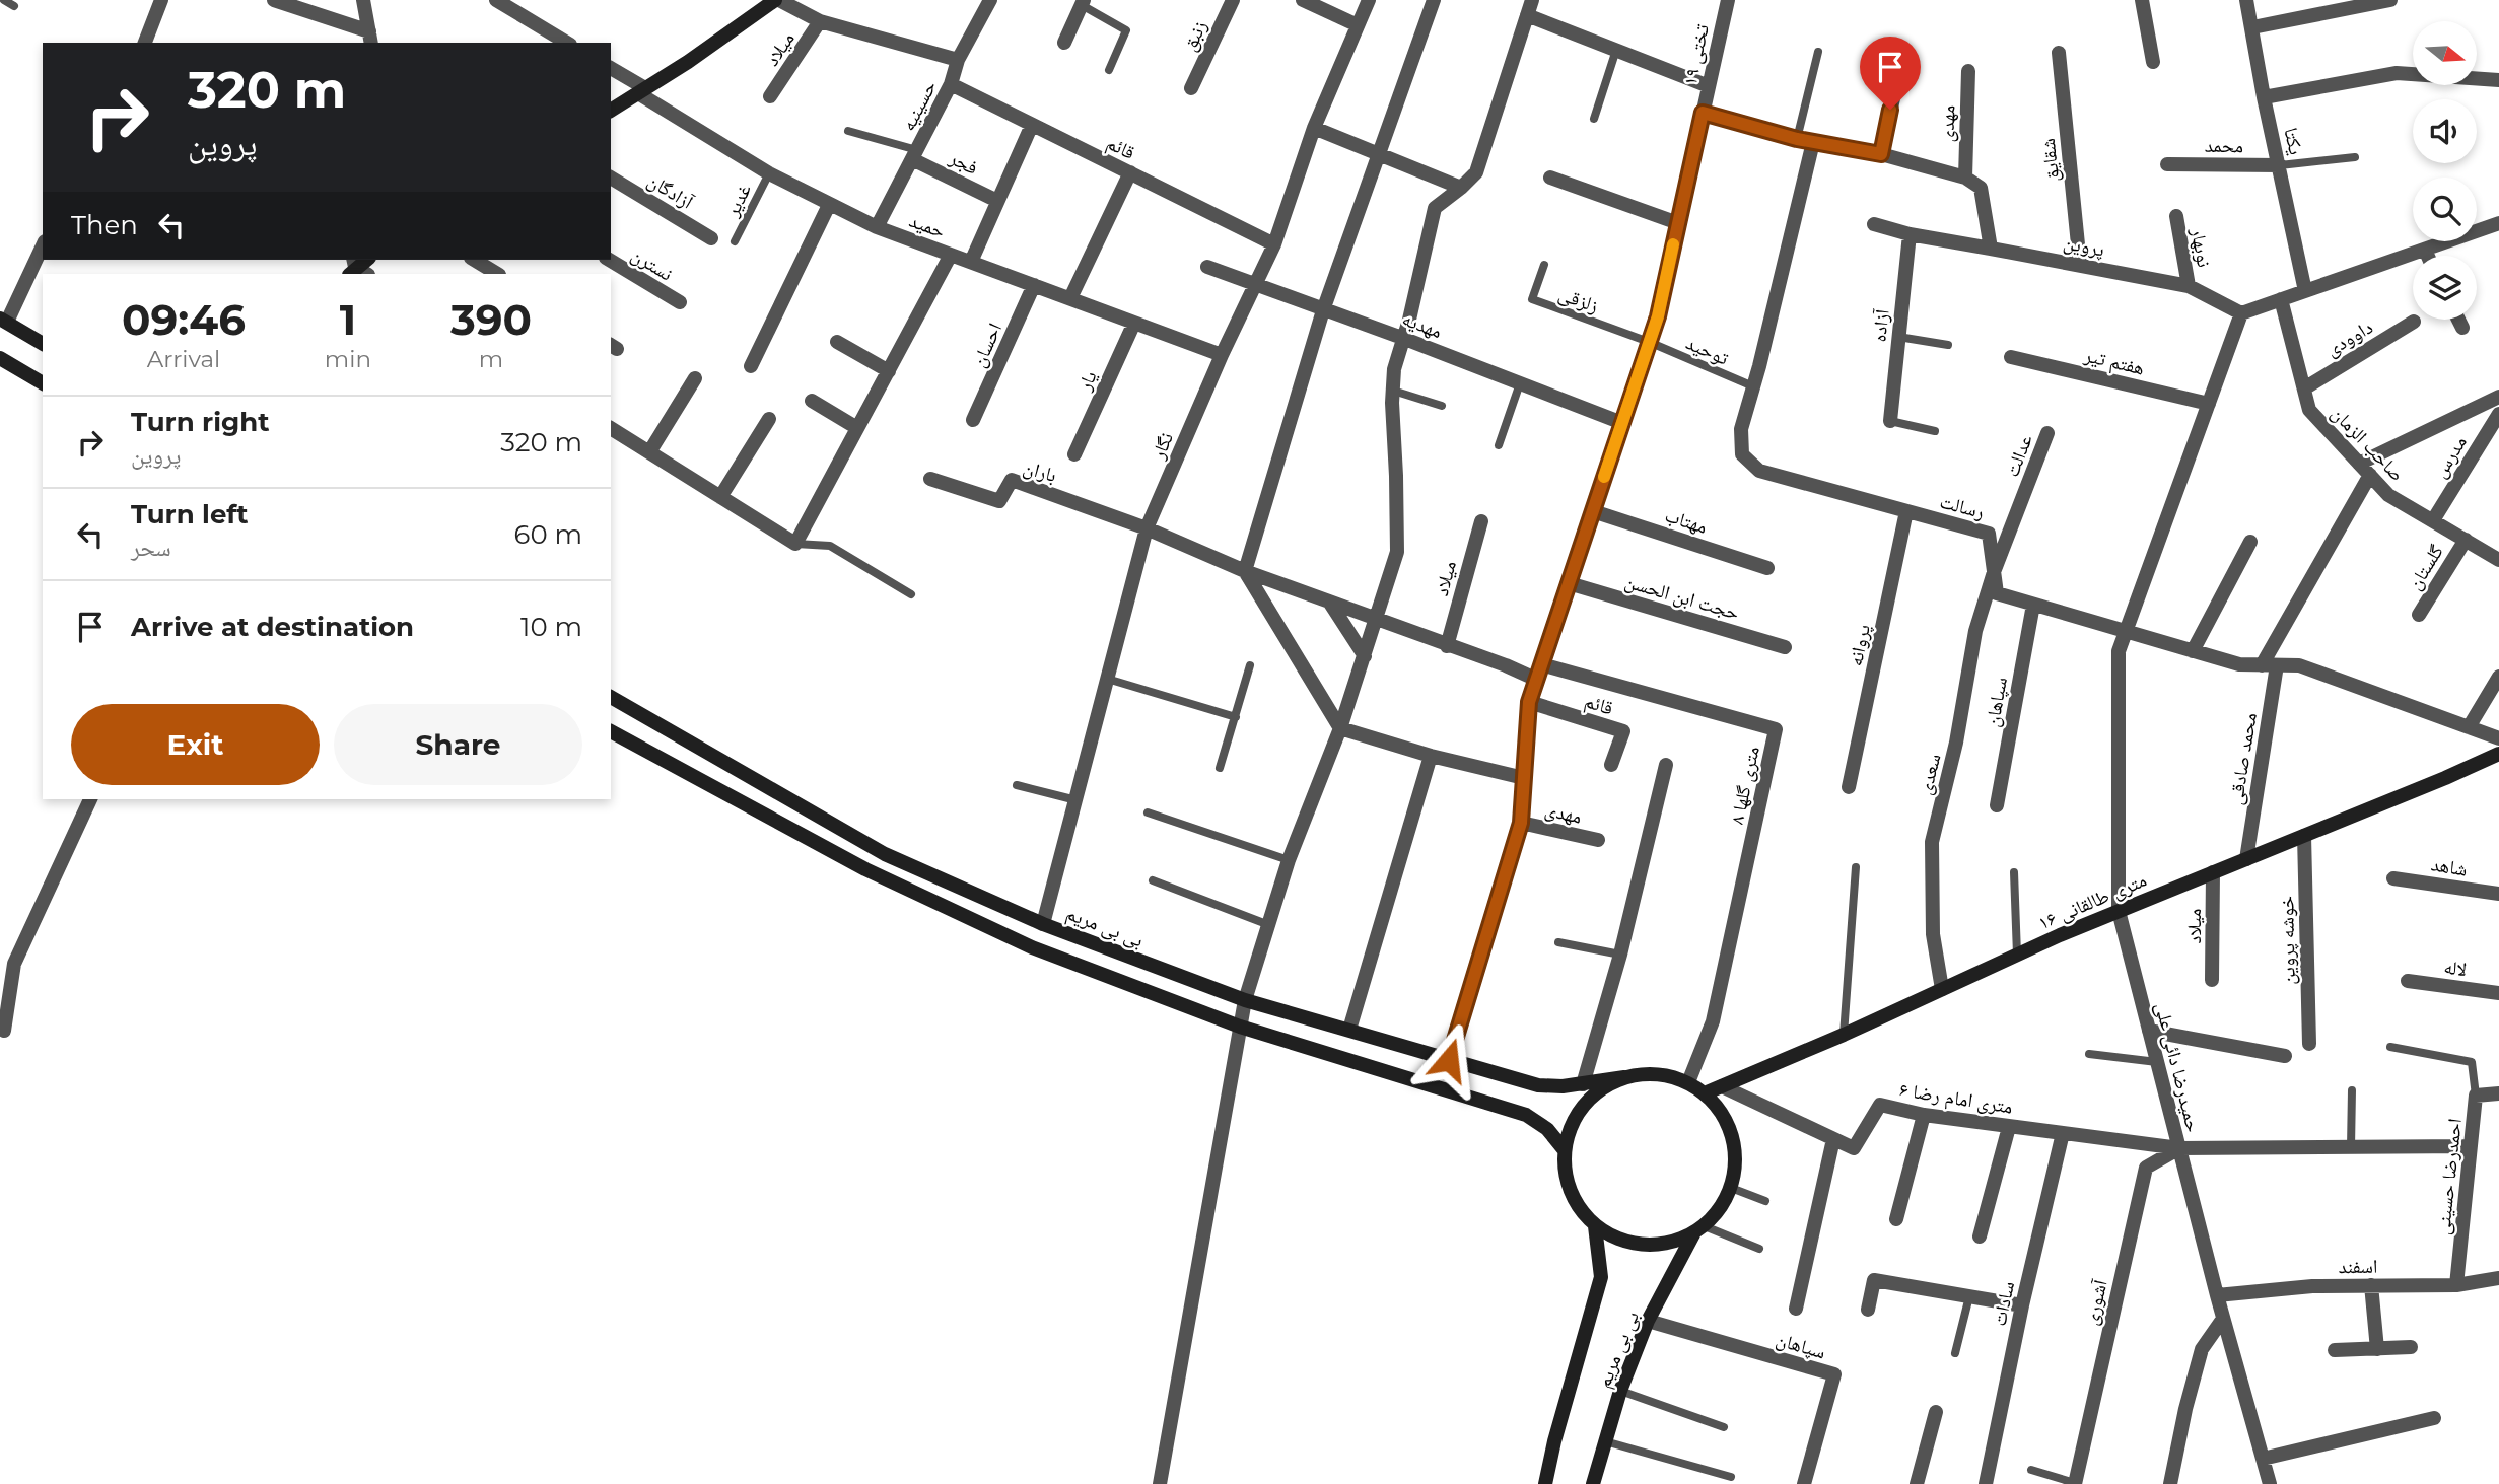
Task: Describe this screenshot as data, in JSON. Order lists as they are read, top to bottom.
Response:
{
  "streets": {
    "street": [
      "زنبق",
      "میلاد",
      "تختی ۱۹",
      "حسینیه",
      "مهدی",
      "یکتا",
      "محمد",
      "قائم",
      "شقایق",
      "فجر",
      "آزادگان",
      "حمید",
      "پروین",
      "نوبهار",
      "نسترن",
      "مهدیه",
      "آزاده",
      "داوودی",
      "احسان",
      "هفتم تیر",
      "یار",
      "صاحب الزمان",
      "نگار",
      "عدالت",
      "مدرس",
      "باران",
      "رسالت",
      "مهتاب",
      "گلستان",
      "حجت ابن الحسن",
      "پروانه",
      "سپاهان",
      "محمد صادقی",
      "سعدی",
      "۸ متری گلها",
      "شاهد",
      "۱۶ متری طالقانی",
      "بی بی مریم",
      "خوشه پروین",
      "لاله",
      "حمیدرضا دائی علی",
      "۶ متری امام رضا",
      "احمدرضا حسینی",
      "اسفند",
      "آشوری",
      "سادات"
    ],
    "lane": ["غدیر", "زلزقی", "توحید"]
  },
  "crossings": [
    ["میلاد", "۱۶ متری طالقانی"],
    ["تختی ۱۹", "مهدی"],
    ["تختی ۱۹", "قائم"],
    ["تختی ۱۹", "زلزقی"],
    ["تختی ۱۹", "مهدیه"],
    ["تختی ۱۹", "توحید"],
    ["تختی ۱۹", "مهتاب"],
    ["تختی ۱۹", "حجت ابن الحسن"],
    ["تختی ۱۹", "۸ متری گلها"],
    ["تختی ۱۹", "بی بی مریم"],
    ["حسینیه", "قائم"],
    ["حسینیه", "فجر"],
    ["حسینیه", "حمید"],
    ["یکتا", "محمد"],
    ["قائم", "نگار"],
    ["شقایق", "پروین"],
    ["غدیر", "حمید"],
    ["حمید", "احسان"],
    ["حمید", "یار"],
    ["حمید", "نگار"],
    ["پروین", "نوبهار"],
    ["پروین", "آزاده"],
    ["زلزقی", "توحید"],
    ["مهدیه", "نگار"],
    ["داوودی", "صاحب الزمان"],
    ["توحید", "رسالت"],
    ["صاحب الزمان", "مدرس"],
    ["صاحب الزمان", "گلستان"],
    ["نگار", "باران"],
    ["نگار", "بی بی مریم"],
    ["عدالت", "رسالت"],
    ["عدالت", "سعدی"],
    ["رسالت", "پروانه"],
    ["رسالت", "سپاهان"],
    ["رسالت", "محمد صادقی"],
    ["رسالت", "سعدی"],
    ["رسالت", "حمیدرضا دائی علی"],
    ["سپاهان", "بی بی مریم"],
    ["محمد صادقی", "۱۶ متری طالقانی"],
    ["سعدی", "۱۶ متری طالقانی"],
    ["۸ متری گلها", "۱۶ متری طالقانی"],
    ["۸ متری گلها", "بی بی مریم"],
    ["۱۶ متری طالقانی", "بی بی مریم"],
    ["۱۶ متری طالقانی", "خوشه پروین"],
    ["۱۶ متری طالقانی", "حمیدرضا دائی علی"],
    ["۱۶ متری طالقانی", "۶ متری امام رضا"],
    ["حمیدرضا دائی علی", "۶ متری امام رضا"],
    ["حمیدرضا دائی علی", "اسفند"],
    ["حمیدرضا دائی علی", "آشوری"],
    ["۶ متری امام رضا", "احمدرضا حسینی"],
    ["۶ متری امام رضا", "آشوری"],
    ["۶ متری امام رضا", "سادات"],
    ["احمدرضا حسینی", "اسفند"]
  ],
  "north": "right",
  "page": {
    "turn": ["320 m", "پروین"],
    "then": "Then",
    "eta": [
      "09:46",
      "Arrival",
      "1",
      "min",
      "390",
      "m"
    ],
    "list": [
      {
        "name": "Turn right",
        "note": "پروین",
        "value": "320 m"
      },
      {
        "name": "Turn left",
        "note": "سحر",
        "value": "60 m"
      },
      {
        "name": "Arrive at destination",
        "value": "10 m"
      }
    ],
    "buttons": ["Exit", "Share"]
  }
}
